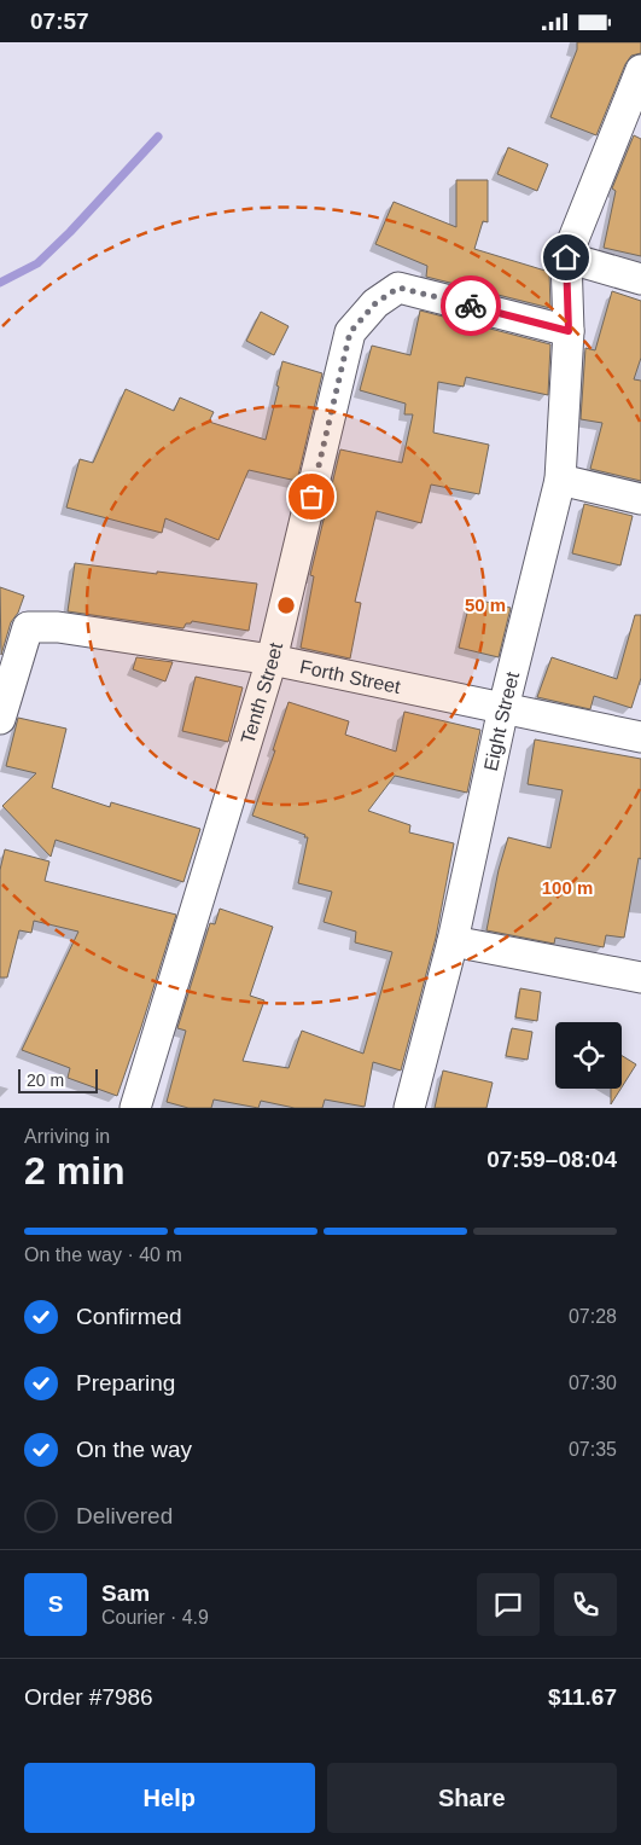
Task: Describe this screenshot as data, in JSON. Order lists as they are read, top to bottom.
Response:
{
  "streets": {
    "street": ["Forth Street", "Tenth Street", "Eight Street"]
  },
  "crossings": [
    ["Forth Street", "Tenth Street"],
    ["Forth Street", "Eight Street"],
    ["Tenth Street", "Eight Street"]
  ],
  "scale_bar": "20 m",
  "page": {
    "status": "07:57",
    "scale": "20 m",
    "heading": ["2 min", "Arriving in", "07:59–08:04"],
    "panel": [
      "Sam",
      "Courier · 4.9",
      "Order #7986",
      "$11.67"
    ],
    "bar": "On the way · 40 m",
    "list": [
      ["Confirmed", "07:28"],
      ["Preparing", "07:30"],
      ["On the way", "07:35"],
      "Delivered"
    ],
    "round": "S",
    "buttons": ["Help", "Share"]
  },
  "rings": ["50 m", "100 m"]
}
